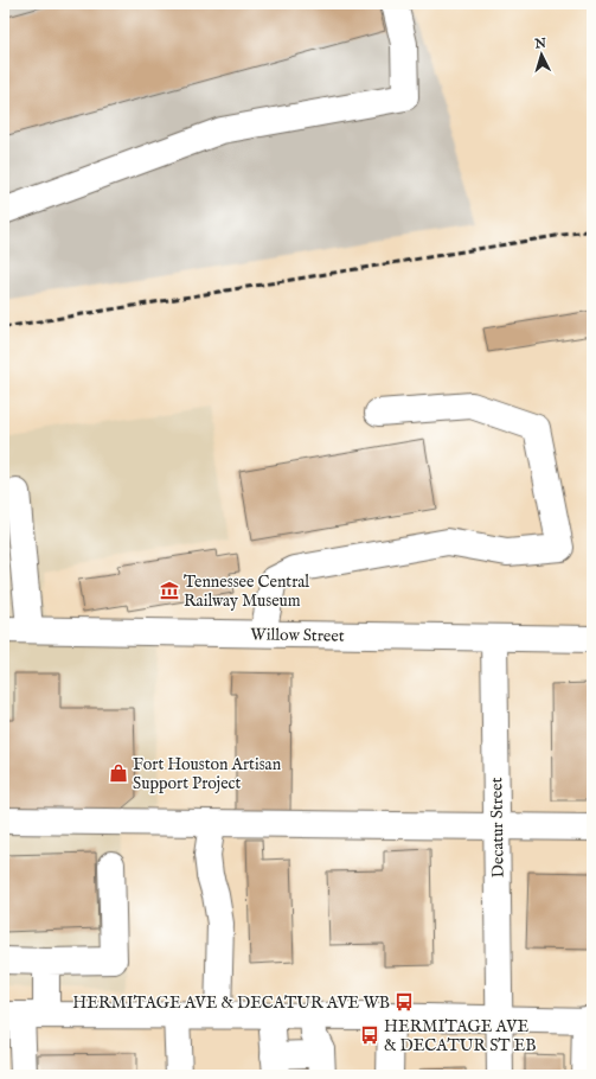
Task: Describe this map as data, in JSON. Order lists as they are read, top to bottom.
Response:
{
  "streets": {
    "street": ["Willow Street", "Decatur Street"]
  },
  "crossings": [
    ["Willow Street", "Decatur Street"]
  ],
  "places": {
    "museum": ["Tennessee Central Railway Museum"],
    "shop": ["Fort Houston Artisan Support Project"],
    "bus stop": ["HERMITAGE AVE & DECATUR AVE WB", "HERMITAGE AVE & DECATUR ST EB"]
  },
  "north": "top"
}
